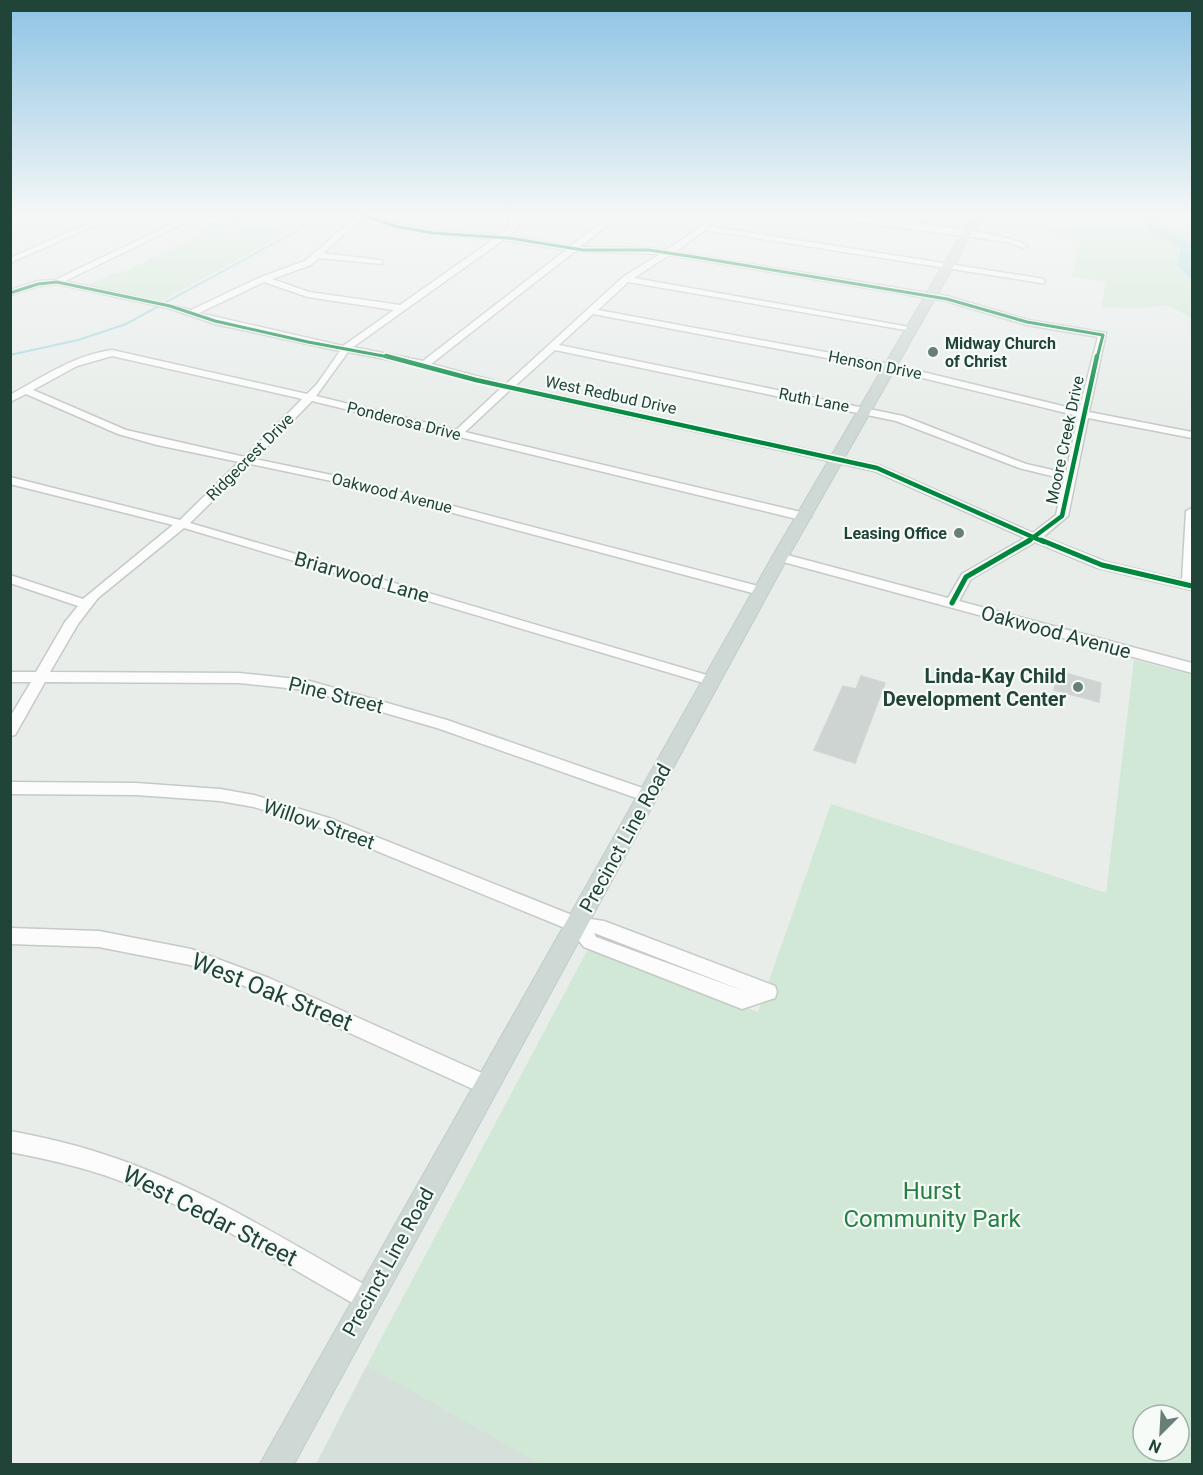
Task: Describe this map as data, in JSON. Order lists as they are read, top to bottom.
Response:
{
  "streets": {
    "main road": ["Precinct Line Road"],
    "street": [
      "Henson Drive",
      "West Redbud Drive",
      "Ruth Lane",
      "Ponderosa Drive",
      "Moore Creek Drive",
      "Ridgecrest Drive",
      "Oakwood Avenue",
      "Briarwood Lane",
      "Pine Street",
      "Willow Street",
      "West Oak Street",
      "West Cedar Street"
    ]
  },
  "crossings": [
    ["Henson Drive", "Moore Creek Drive"],
    ["Henson Drive", "Precinct Line Road"],
    ["West Redbud Drive", "Moore Creek Drive"],
    ["West Redbud Drive", "Ridgecrest Drive"],
    ["West Redbud Drive", "Precinct Line Road"],
    ["Ruth Lane", "Moore Creek Drive"],
    ["Ruth Lane", "Precinct Line Road"],
    ["Ponderosa Drive", "Ridgecrest Drive"],
    ["Ponderosa Drive", "Oakwood Avenue"],
    ["Ponderosa Drive", "Precinct Line Road"],
    ["Moore Creek Drive", "Oakwood Avenue"],
    ["Moore Creek Drive", "Precinct Line Road"],
    ["Ridgecrest Drive", "Oakwood Avenue"],
    ["Ridgecrest Drive", "Briarwood Lane"],
    ["Ridgecrest Drive", "Pine Street"],
    ["Oakwood Avenue", "Precinct Line Road"],
    ["Briarwood Lane", "Precinct Line Road"],
    ["Pine Street", "Precinct Line Road"],
    ["Willow Street", "Precinct Line Road"],
    ["Precinct Line Road", "West Oak Street"],
    ["Precinct Line Road", "West Cedar Street"]
  ],
  "parks": ["Hurst Community Park"],
  "places": ["Midway Church of Christ", "Leasing Office", "Linda-Kay Child Development Center"],
  "north": "bottom left"
}
